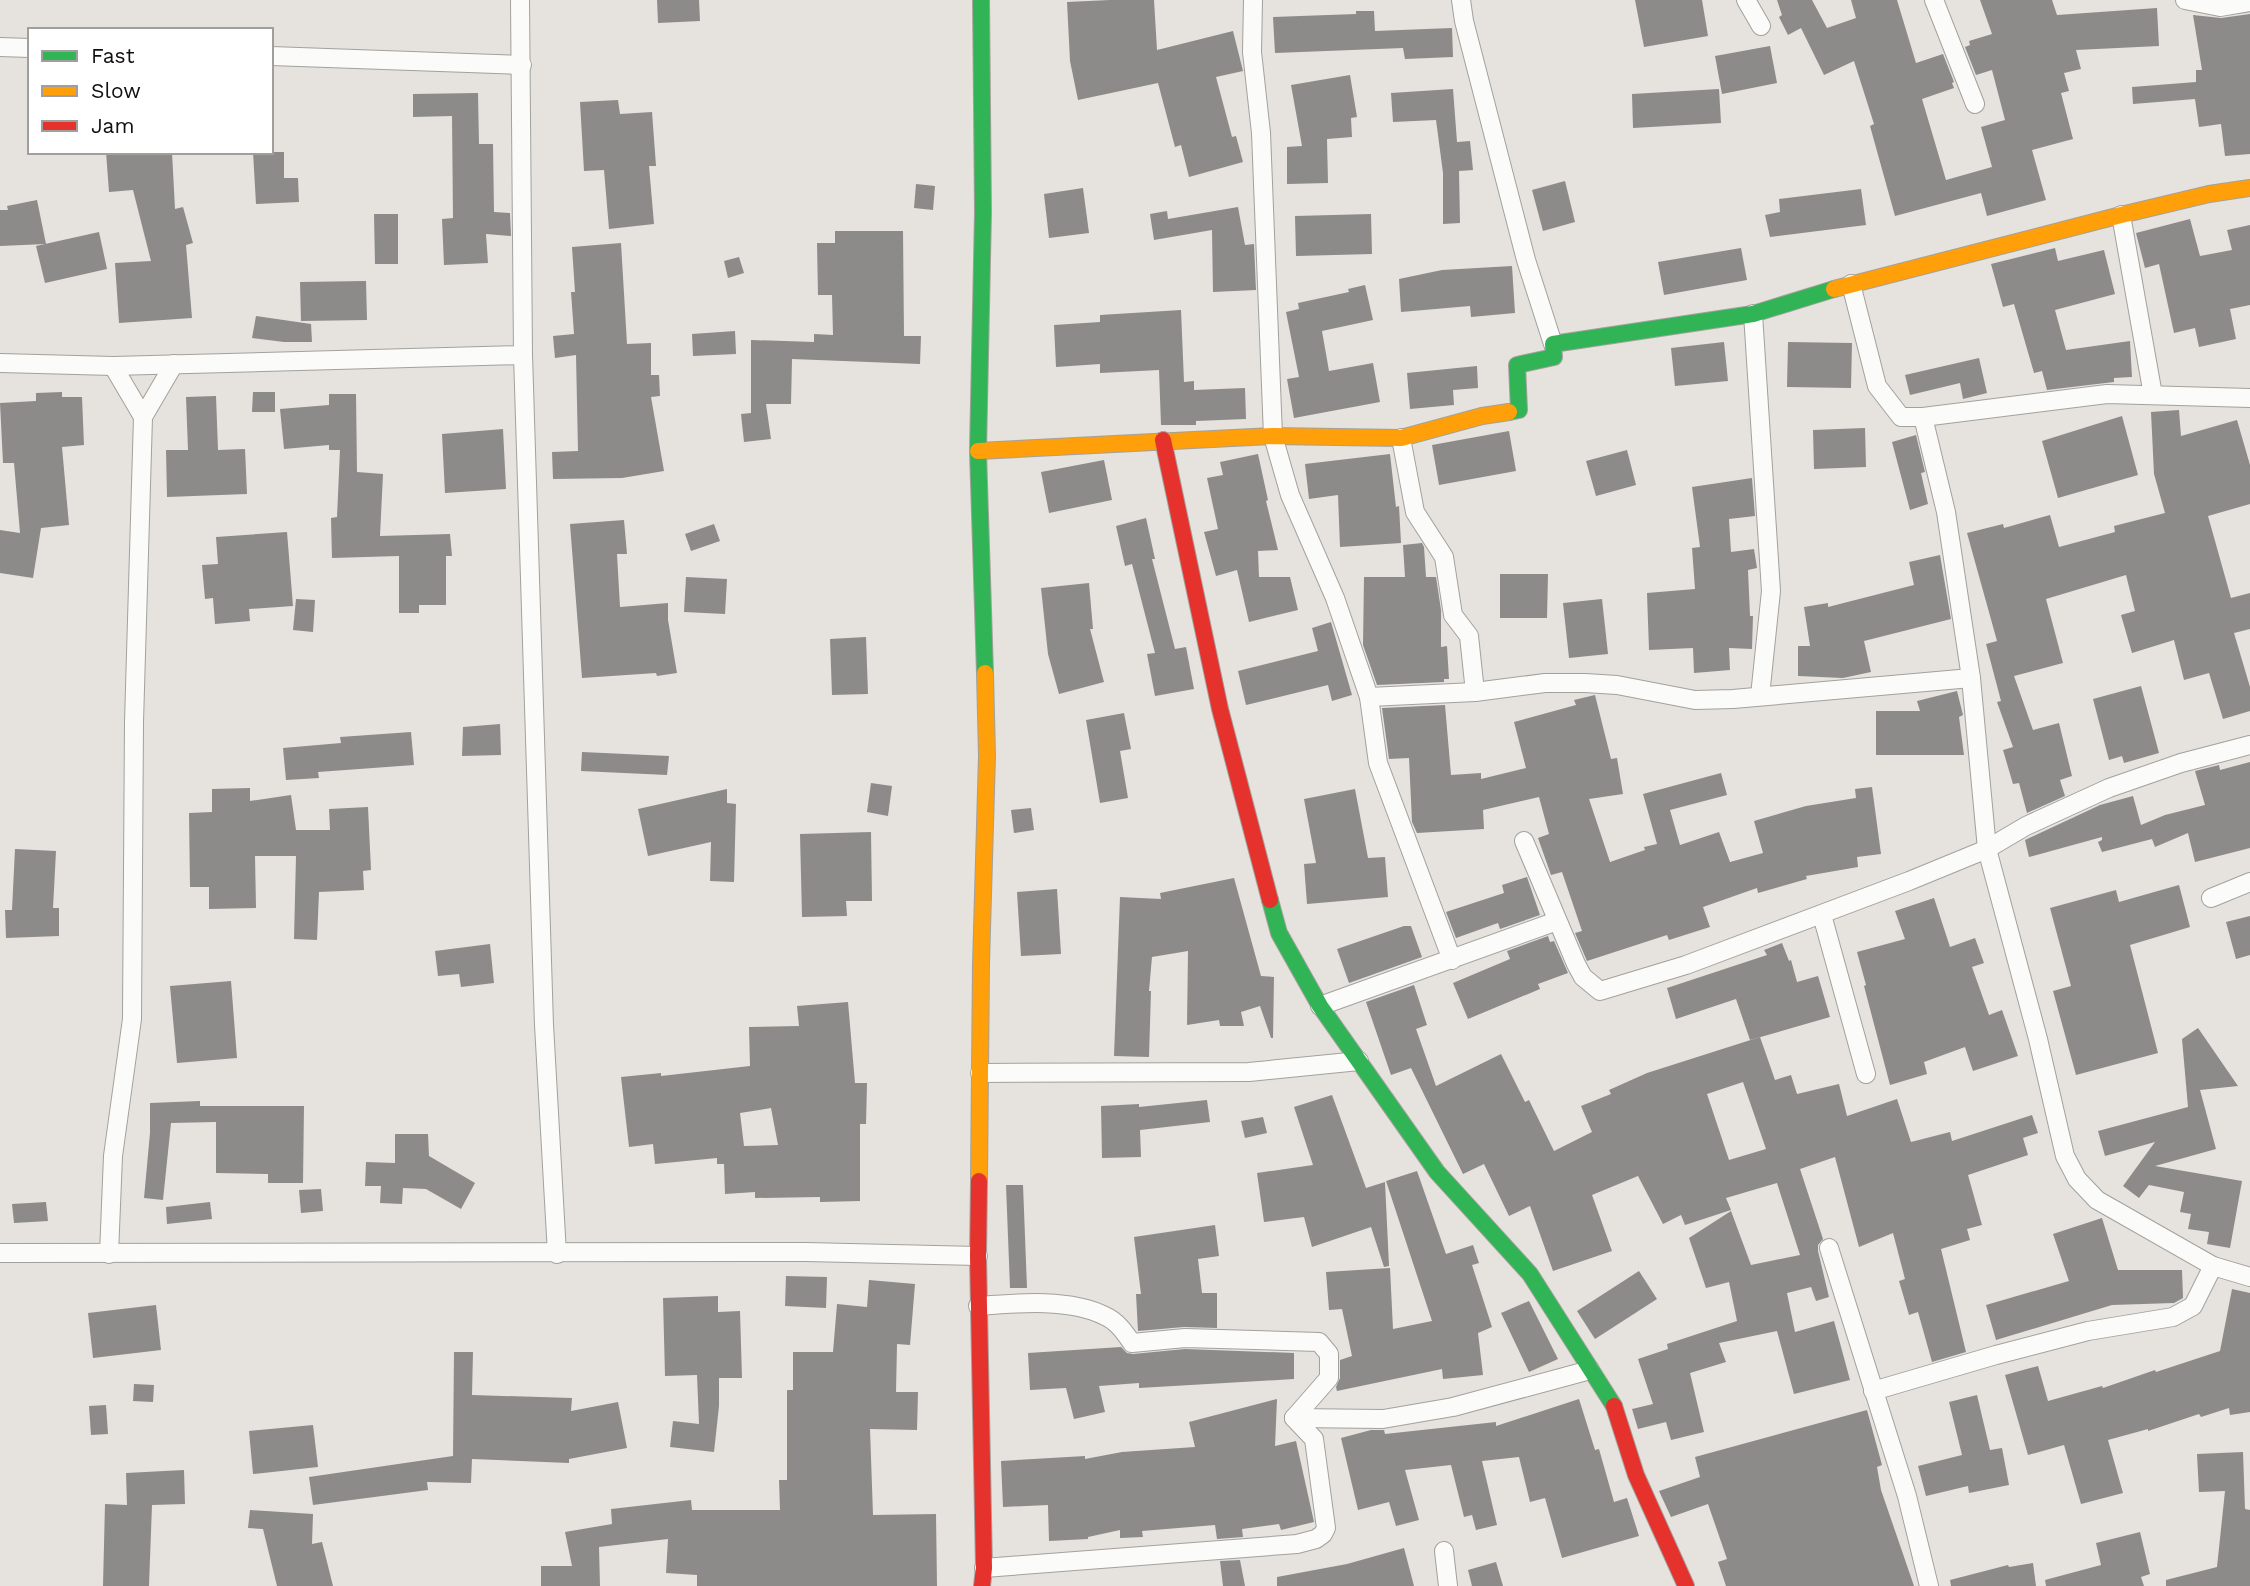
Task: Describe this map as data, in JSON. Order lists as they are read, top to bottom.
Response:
{
  "legend": ["Fast", "Slow", "Jam"]
}
